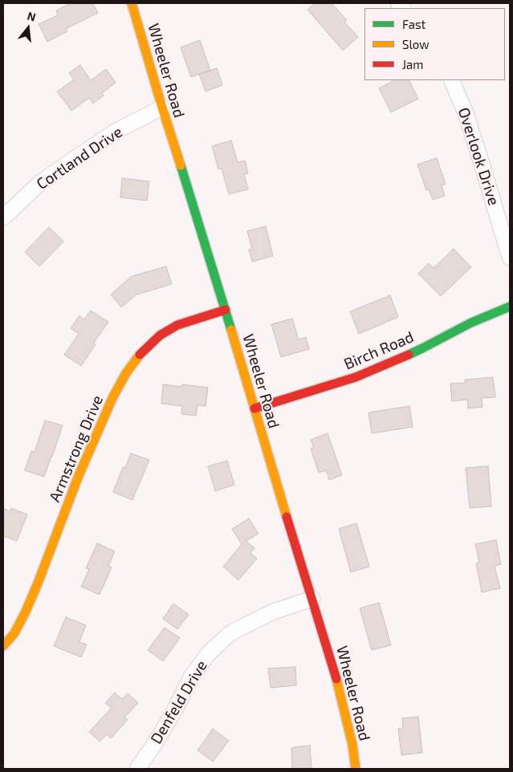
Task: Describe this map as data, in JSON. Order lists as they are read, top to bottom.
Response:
{
  "streets": {
    "street": [
      "Wheeler Road",
      "Overlook Drive",
      "Cortland Drive",
      "Birch Road",
      "Armstrong Drive",
      "Denfeld Drive"
    ]
  },
  "crossings": [
    ["Wheeler Road", "Cortland Drive"],
    ["Wheeler Road", "Birch Road"],
    ["Wheeler Road", "Armstrong Drive"],
    ["Wheeler Road", "Denfeld Drive"]
  ],
  "legend": ["Fast", "Slow", "Jam"],
  "north": "top"
}
